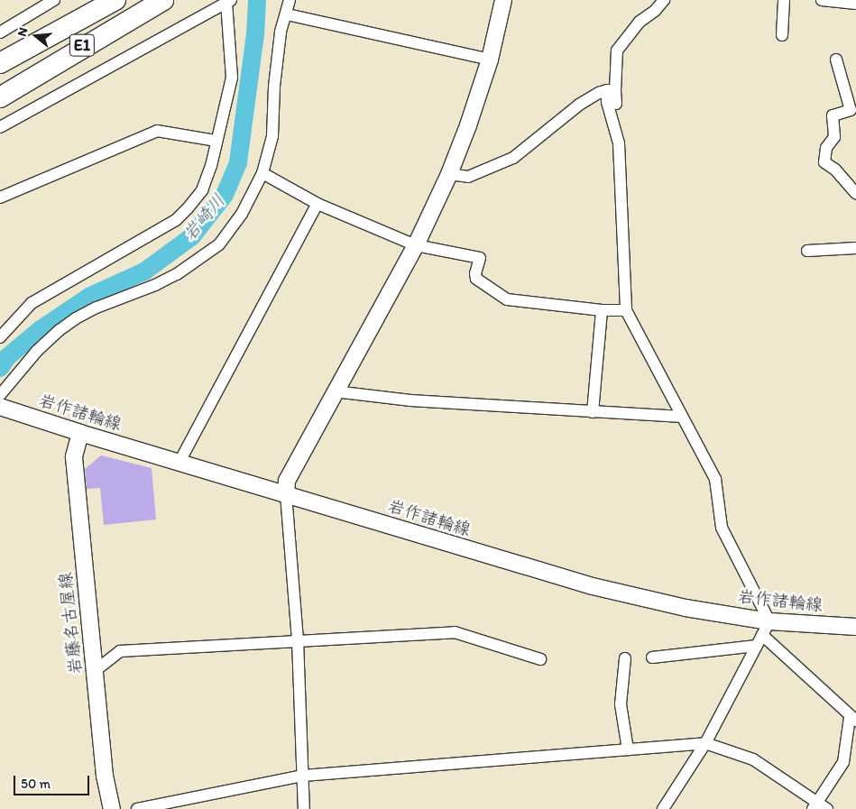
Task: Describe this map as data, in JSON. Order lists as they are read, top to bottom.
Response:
{
  "streets": {
    "highway": ["E1"],
    "main road": ["岩作諸輪線", "岩藤名古屋線"]
  },
  "crossings": [
    ["岩作諸輪線", "岩藤名古屋線"]
  ],
  "water": ["岩崎川"],
  "scale_bar": "50 m",
  "north": "left"
}
